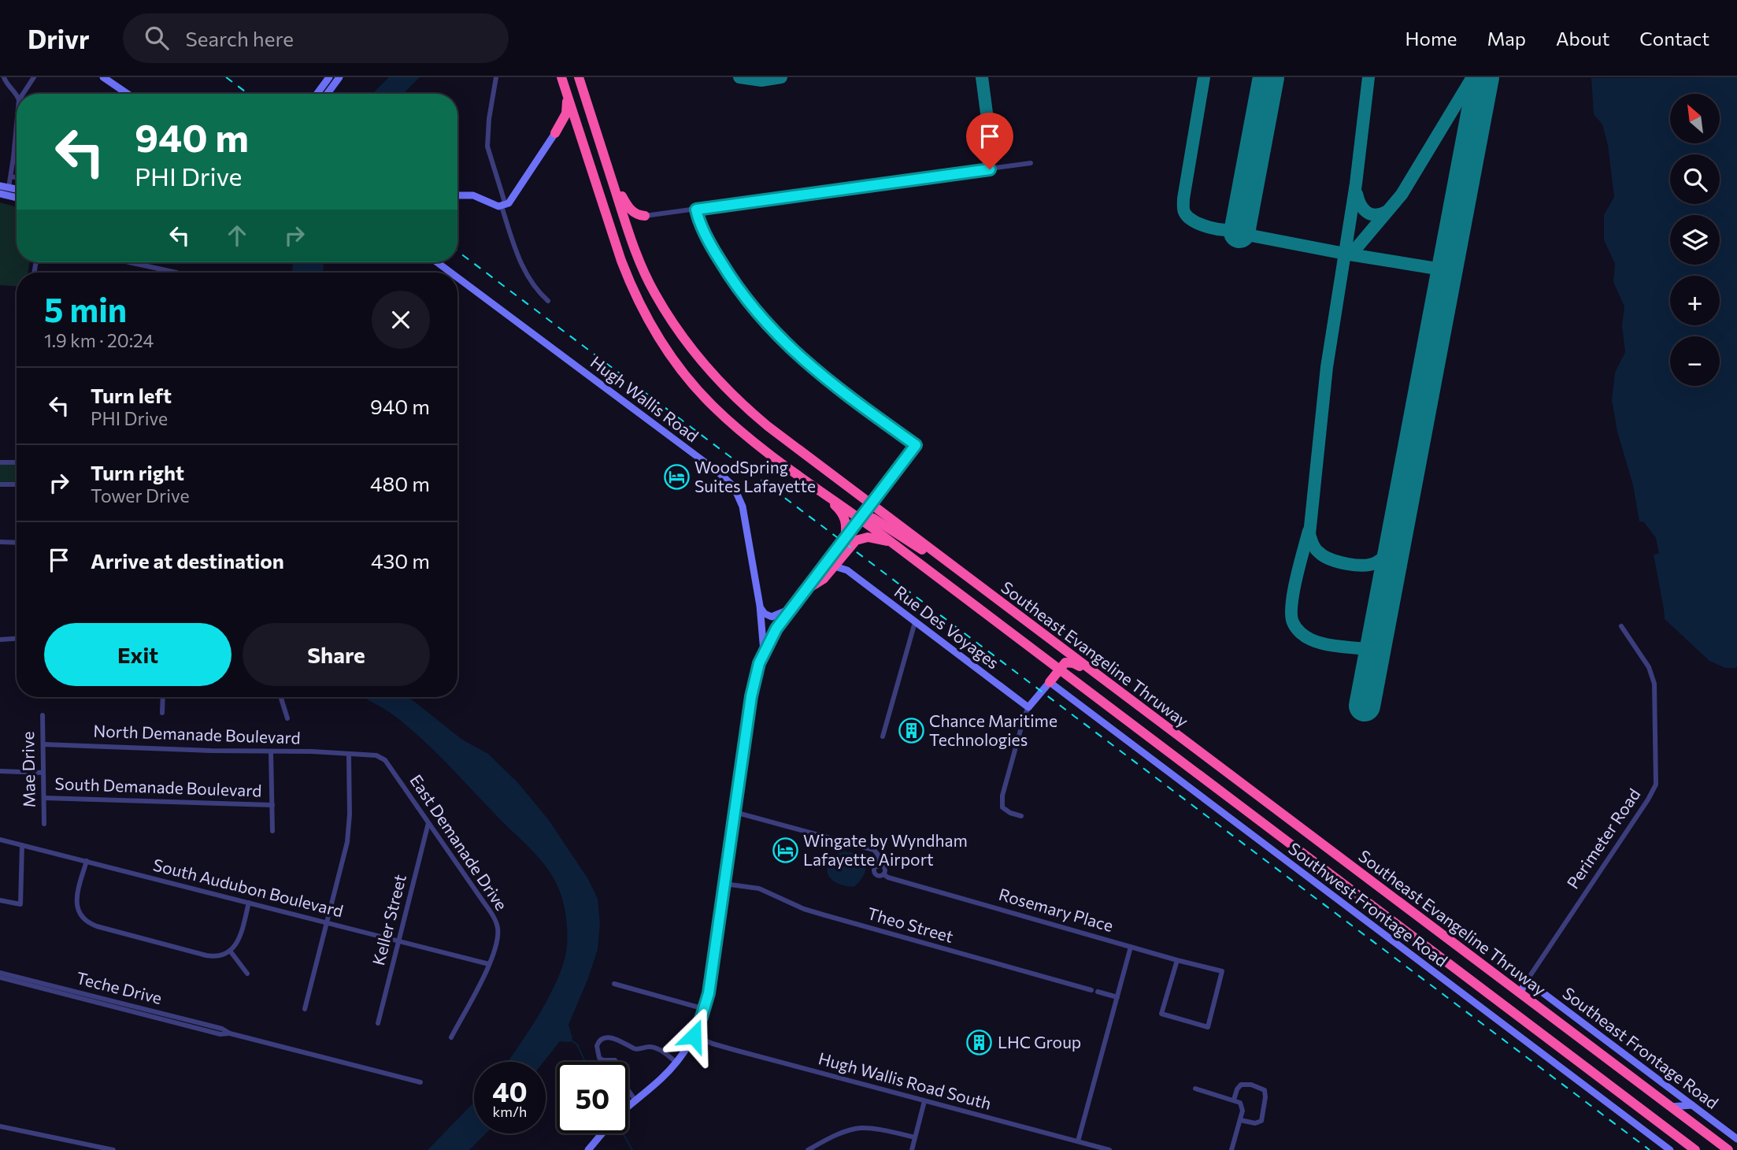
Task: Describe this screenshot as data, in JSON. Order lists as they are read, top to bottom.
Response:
{
  "streets": {
    "highway": ["Southeast Evangeline Thruway"],
    "main road": [
      "Hugh Wallis Road",
      "Rue Des Voyages",
      "Perimeter Road",
      "Southwest Frontage Road",
      "Southeast Frontage Road"
    ],
    "street": [
      "North Demanade Boulevard",
      "Mae Drive",
      "South Demanade Boulevard",
      "East Demanade Drive",
      "South Audubon Boulevard",
      "Rosemary Place",
      "Keller Street",
      "Theo Street",
      "Teche Drive",
      "Hugh Wallis Road South"
    ]
  },
  "crossings": [
    ["Southeast Evangeline Thruway", "Perimeter Road"],
    ["North Demanade Boulevard", "Mae Drive"],
    ["North Demanade Boulevard", "East Demanade Drive"],
    ["Mae Drive", "South Demanade Boulevard"],
    ["Perimeter Road", "Southeast Frontage Road"],
    ["East Demanade Drive", "South Audubon Boulevard"],
    ["East Demanade Drive", "Keller Street"],
    ["South Audubon Boulevard", "Keller Street"]
  ],
  "places": {
    "hotel": ["WoodSpring Suites Lafayette", "Wingate by Wyndham Lafayette Airport"],
    "building": ["Chance Maritime Technologies", "LHC Group"]
  },
  "north": "top left",
  "page": {
    "header": "Drivr",
    "search": "Search here",
    "nav": [
      "Home",
      "Map",
      "About",
      "Contact"
    ],
    "map_buttons": ["+", "−"],
    "turn": ["940 m", "PHI Drive"],
    "heading": ["5 min", "1.9 km · 20:24"],
    "list": [
      {
        "name": "Turn left",
        "note": "PHI Drive",
        "value": "940 m"
      },
      {
        "name": "Turn right",
        "note": "Tower Drive",
        "value": "480 m"
      },
      {
        "name": "Arrive at destination",
        "value": "430 m"
      }
    ],
    "buttons": ["Exit", "Share"],
    "speed": "40 km/h",
    "limit": "50"
  }
}
